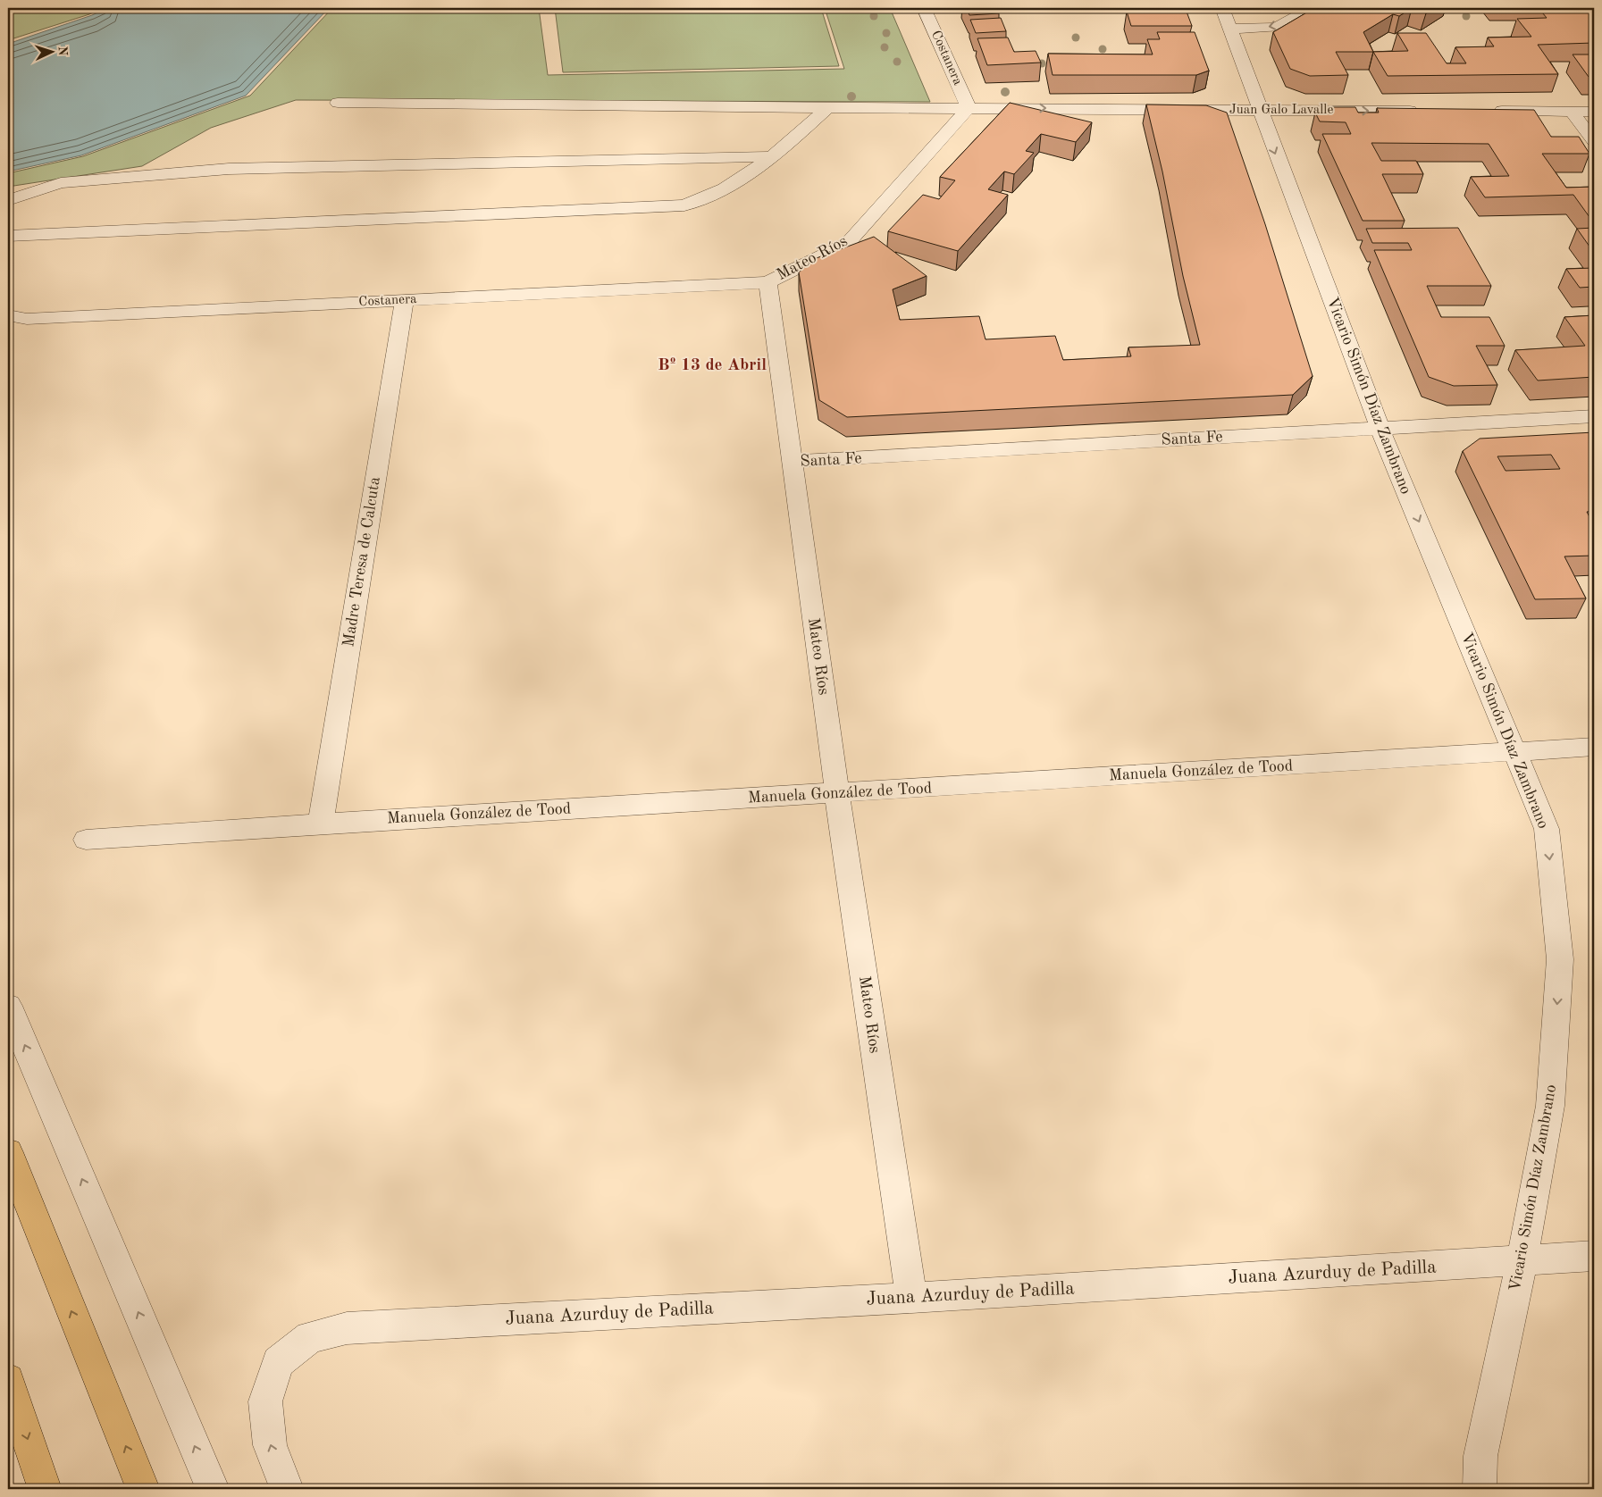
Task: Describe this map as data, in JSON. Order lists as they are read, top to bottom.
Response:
{
  "streets": {
    "street": [
      "Costanera",
      "Juan Galo Lavalle",
      "Mateo Ríos",
      "Vicario Simón Díaz Zambrano",
      "Santa Fe",
      "Madre Teresa de Calcuta",
      "Manuela González de Tood",
      "Juana Azurduy de Padilla"
    ]
  },
  "crossings": [
    ["Costanera", "Juan Galo Lavalle"],
    ["Costanera", "Mateo Ríos"],
    ["Costanera", "Madre Teresa de Calcuta"],
    ["Juan Galo Lavalle", "Mateo Ríos"],
    ["Juan Galo Lavalle", "Vicario Simón Díaz Zambrano"],
    ["Mateo Ríos", "Santa Fe"],
    ["Mateo Ríos", "Manuela González de Tood"],
    ["Mateo Ríos", "Juana Azurduy de Padilla"],
    ["Vicario Simón Díaz Zambrano", "Santa Fe"],
    ["Vicario Simón Díaz Zambrano", "Manuela González de Tood"],
    ["Vicario Simón Díaz Zambrano", "Juana Azurduy de Padilla"],
    ["Madre Teresa de Calcuta", "Manuela González de Tood"]
  ],
  "one_way": ["Juan Galo Lavalle", "Vicario Simón Díaz Zambrano", "Juana Azurduy de Padilla"],
  "districts": ["Bº 13 de Abril"],
  "north": "right"
}
